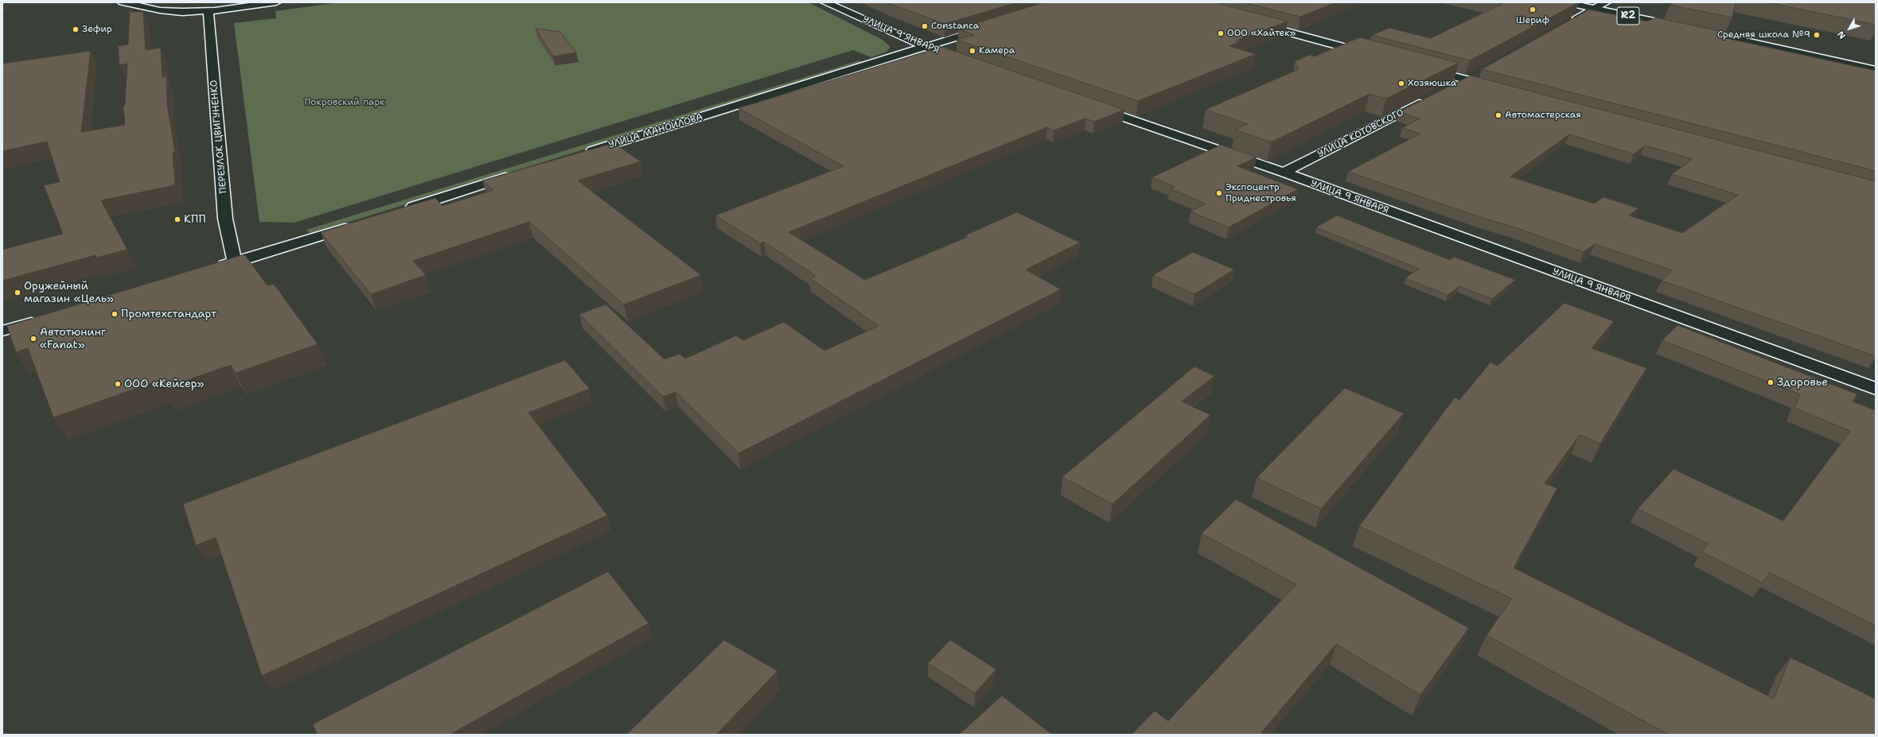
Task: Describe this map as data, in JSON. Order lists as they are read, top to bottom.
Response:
{
  "streets": {
    "street": [
      "R2",
      "УЛИЦА 9 ЯНВАРЯ",
      "УЛИЦА МАНОЙЛОВА",
      "УЛИЦА КОТОВСКОГО",
      "ПЕРЕУЛОК ЦВИГУНЕНКО"
    ]
  },
  "crossings": [
    ["УЛИЦА 9 ЯНВАРЯ", "УЛИЦА МАНОЙЛОВА"],
    ["УЛИЦА 9 ЯНВАРЯ", "УЛИЦА КОТОВСКОГО"]
  ],
  "parks": ["Покровский парк"],
  "places": [
    "Шериф",
    "Constanca",
    "Зефир",
    "ООО «Хайтек»",
    "Средняя школа №9",
    "Камера",
    "Хозяюшка",
    "Автомастерская",
    "Экспоцентр Приднестровья",
    "КПП",
    "Оружейный магазин «Цель»",
    "Промтехстандарт",
    "Автотюнинг «Fanat»",
    "Здоровье",
    "ООО «Кейсер»"
  ],
  "north": "bottom left"
}
